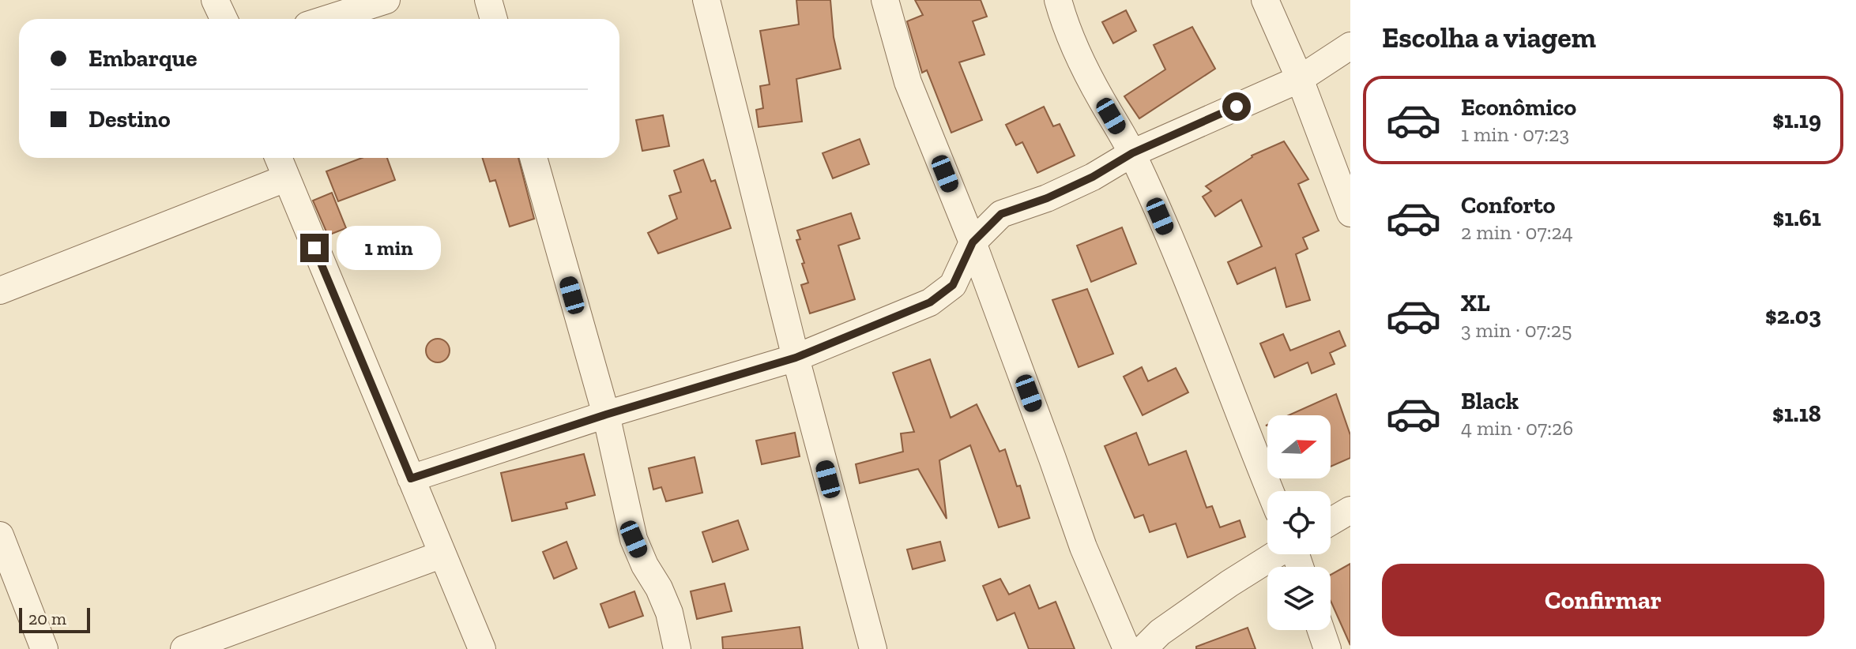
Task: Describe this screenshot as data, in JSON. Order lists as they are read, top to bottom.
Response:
{
  "scale_bar": "20 m",
  "north": "right",
  "page": {
    "heading": "Escolha a viagem",
    "banner": ["Embarque", "Destino"],
    "list": [
      {
        "name": "Econômico",
        "note": "1 min · 07:23",
        "value": "$1.19"
      },
      {
        "name": "Conforto",
        "note": "2 min · 07:24",
        "value": "$1.61"
      },
      {
        "name": "XL",
        "note": "3 min · 07:25",
        "value": "$2.03"
      },
      {
        "name": "Black",
        "note": "4 min · 07:26",
        "value": "$1.18"
      }
    ],
    "bubble": "1 min",
    "buttons": "Confirmar",
    "scale": "20 m"
  }
}
